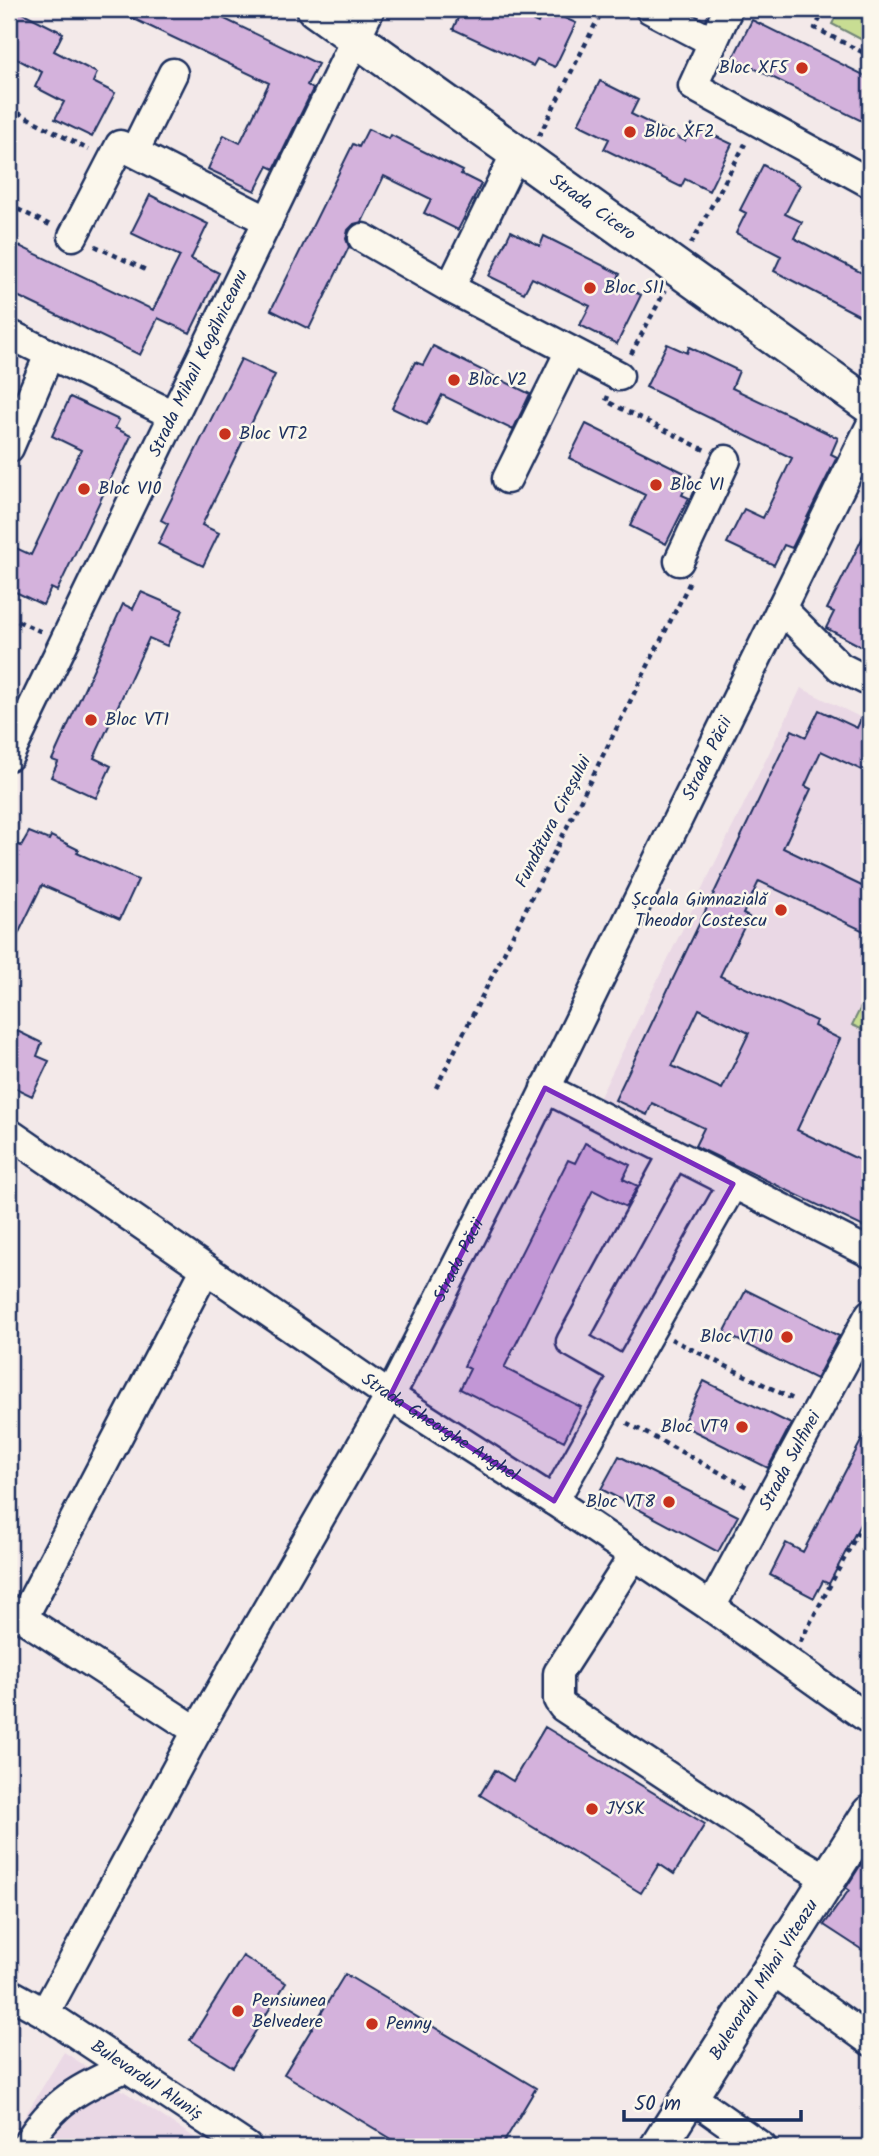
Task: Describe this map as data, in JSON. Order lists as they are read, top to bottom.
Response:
{
  "streets": {
    "main road": ["Strada Cicero", "Bulevardul Mihai Viteazu"],
    "street": [
      "Strada Mihail Kogălniceanu",
      "Strada Păcii",
      "Strada Gheorghe Anghel",
      "Strada Sulfinei",
      "Bulevardul Aluniș"
    ],
    "path": ["Fundătura Cireșului"]
  },
  "crossings": [
    ["Strada Cicero", "Strada Mihail Kogălniceanu"],
    ["Strada Păcii", "Strada Gheorghe Anghel"],
    ["Strada Păcii", "Bulevardul Aluniș"],
    ["Strada Gheorghe Anghel", "Strada Sulfinei"]
  ],
  "places": [
    "Bloc XF5",
    "Bloc XF2",
    "Bloc S11",
    "Bloc V2",
    "Bloc VT2",
    "Bloc V1",
    "Bloc V10",
    "Bloc VT1",
    "Școala Gimnazială Theodor Costescu",
    "Bloc VT10",
    "Bloc VT9",
    "Bloc VT8",
    "JYSK",
    "Pensiunea Belvedere",
    "Penny"
  ],
  "scale_bar": "50 m"
}
